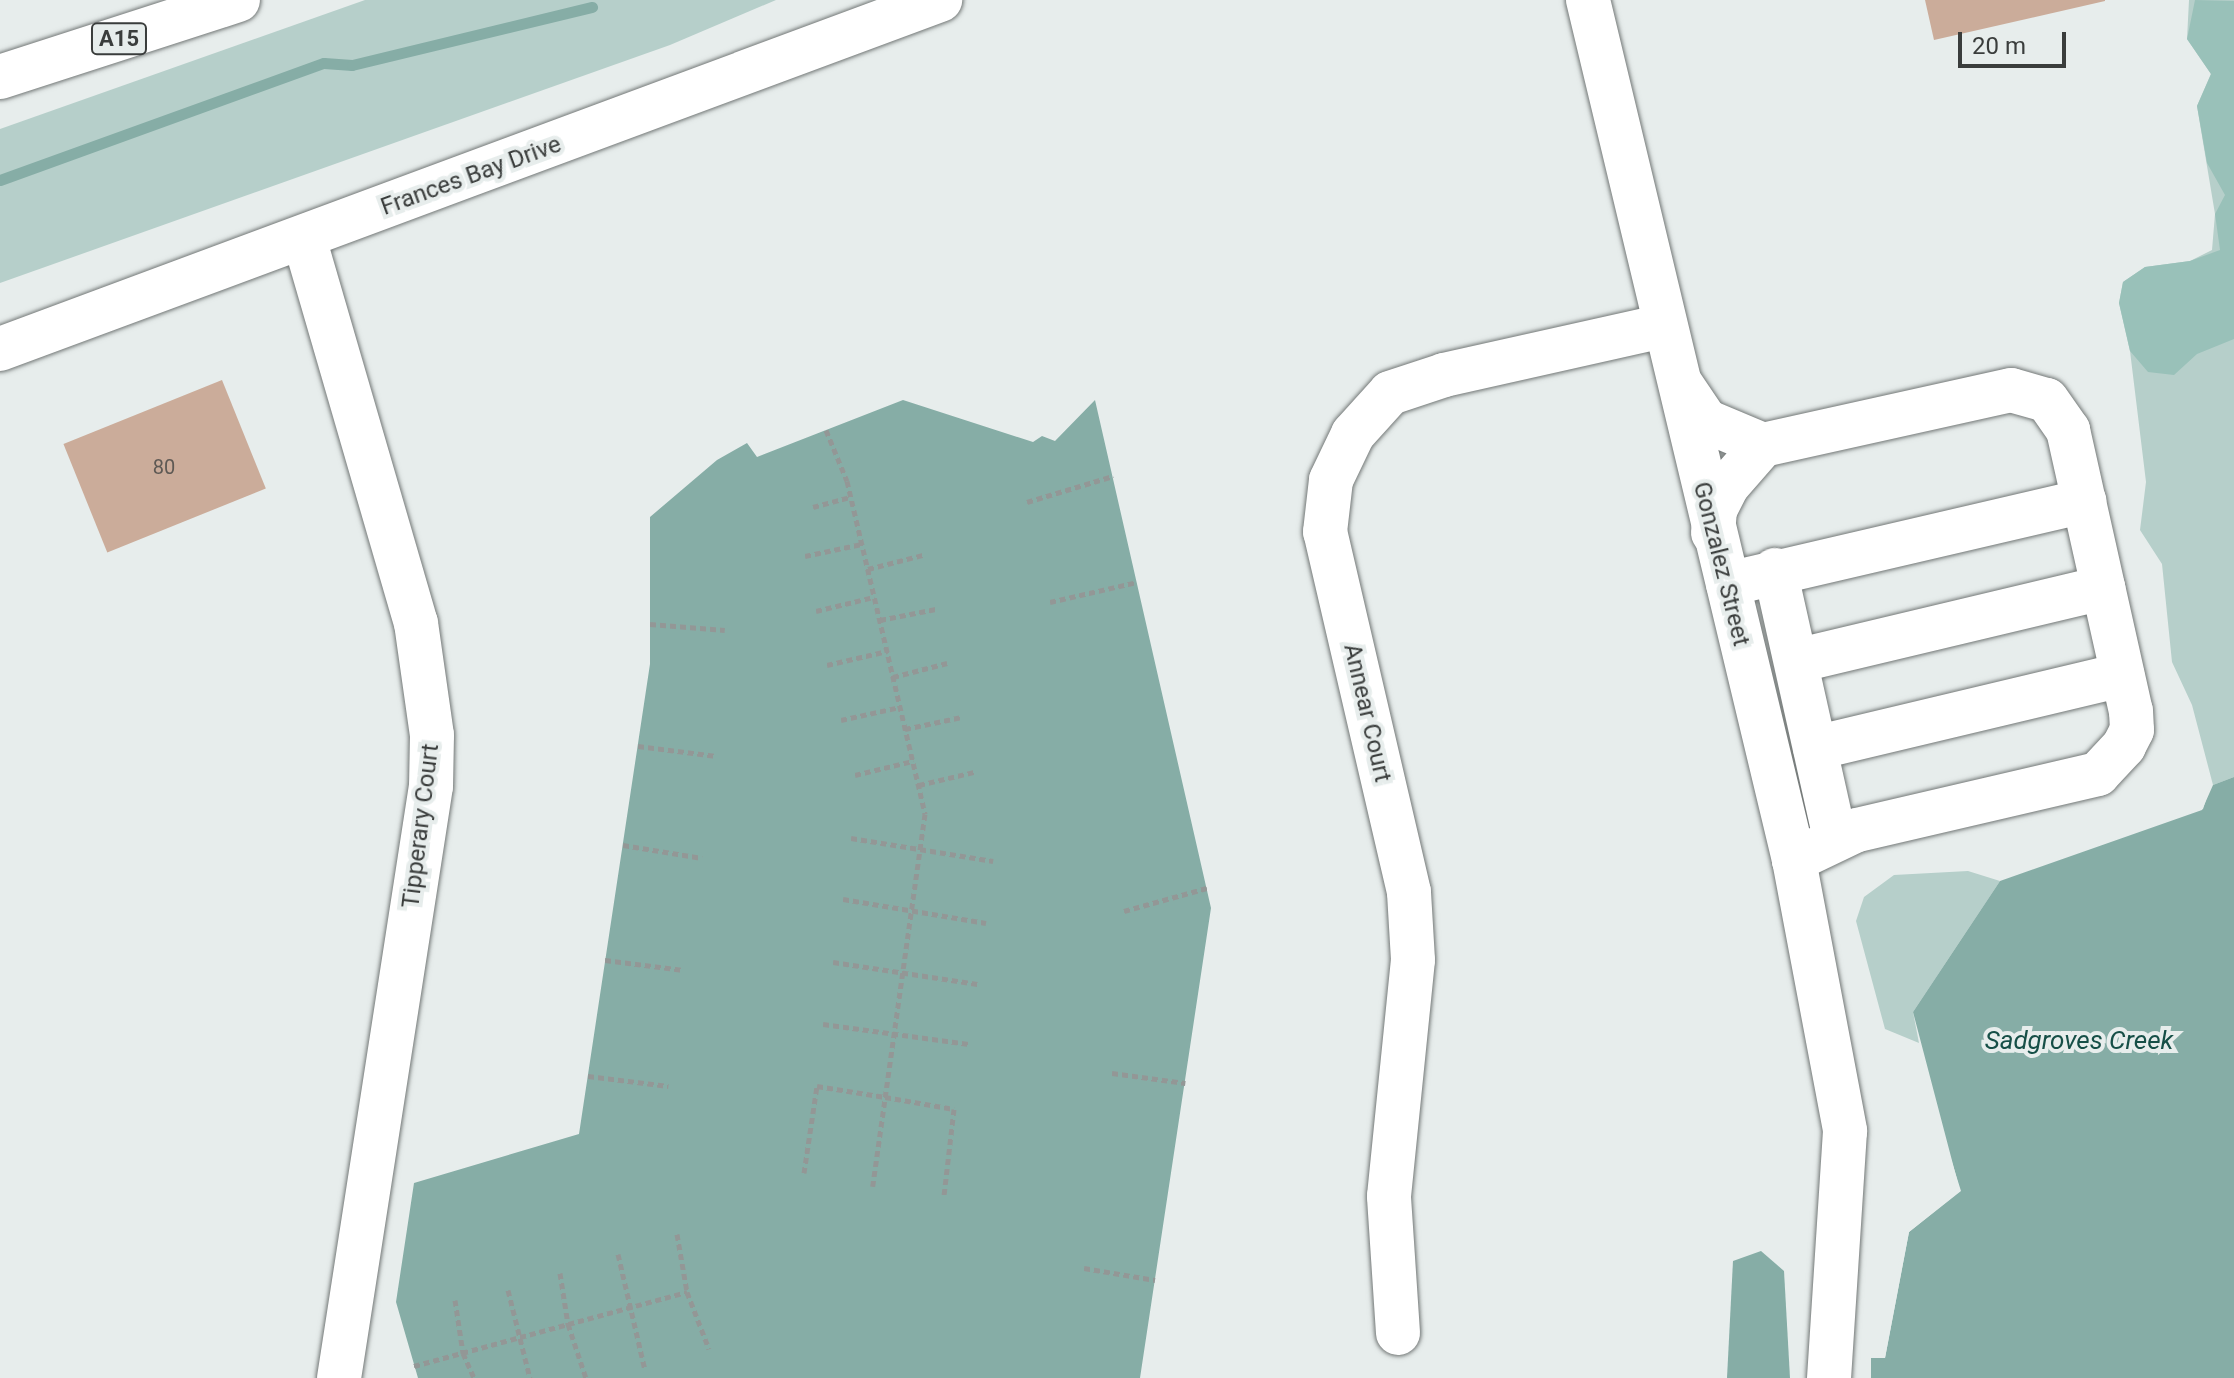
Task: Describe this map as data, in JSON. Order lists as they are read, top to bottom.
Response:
{
  "streets": {
    "street": [
      "A15",
      "Frances Bay Drive",
      "Gonzalez Street",
      "Annear Court",
      "Tipperary Court"
    ]
  },
  "crossings": [
    ["Frances Bay Drive", "Tipperary Court"],
    ["Gonzalez Street", "Annear Court"]
  ],
  "water": ["Sadgroves Creek"],
  "house_numbers": ["80"],
  "scale_bar": "20 m"
}
